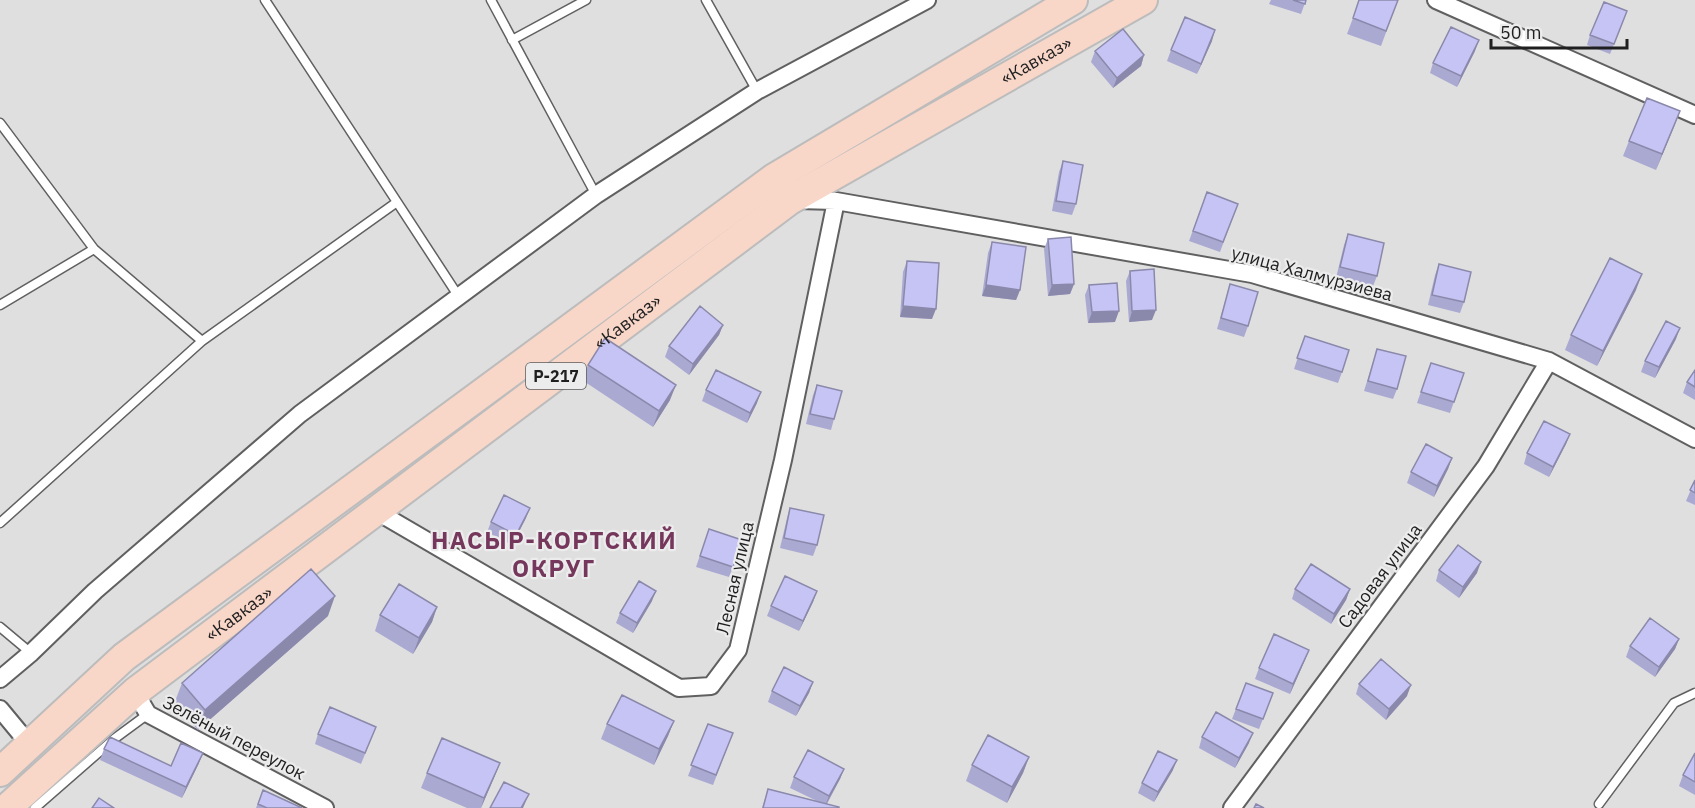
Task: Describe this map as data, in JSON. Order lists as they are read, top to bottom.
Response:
{
  "streets": {
    "highway": ["«Кавказ»", "Р-217"],
    "street": [
      "улица Халмурзиева",
      "Садовая улица",
      "Лесная улица",
      "Зелёный переулок"
    ]
  },
  "crossings": [
    ["«Кавказ»", "улица Халмурзиева"],
    ["«Кавказ»", "Лесная улица"],
    ["«Кавказ»", "Зелёный переулок"],
    ["улица Халмурзиева", "Садовая улица"],
    ["улица Халмурзиева", "Лесная улица"]
  ],
  "districts": ["НАСЫР-КОРТСКИЙ ОКРУГ"],
  "scale_bar": "50 m"
}
